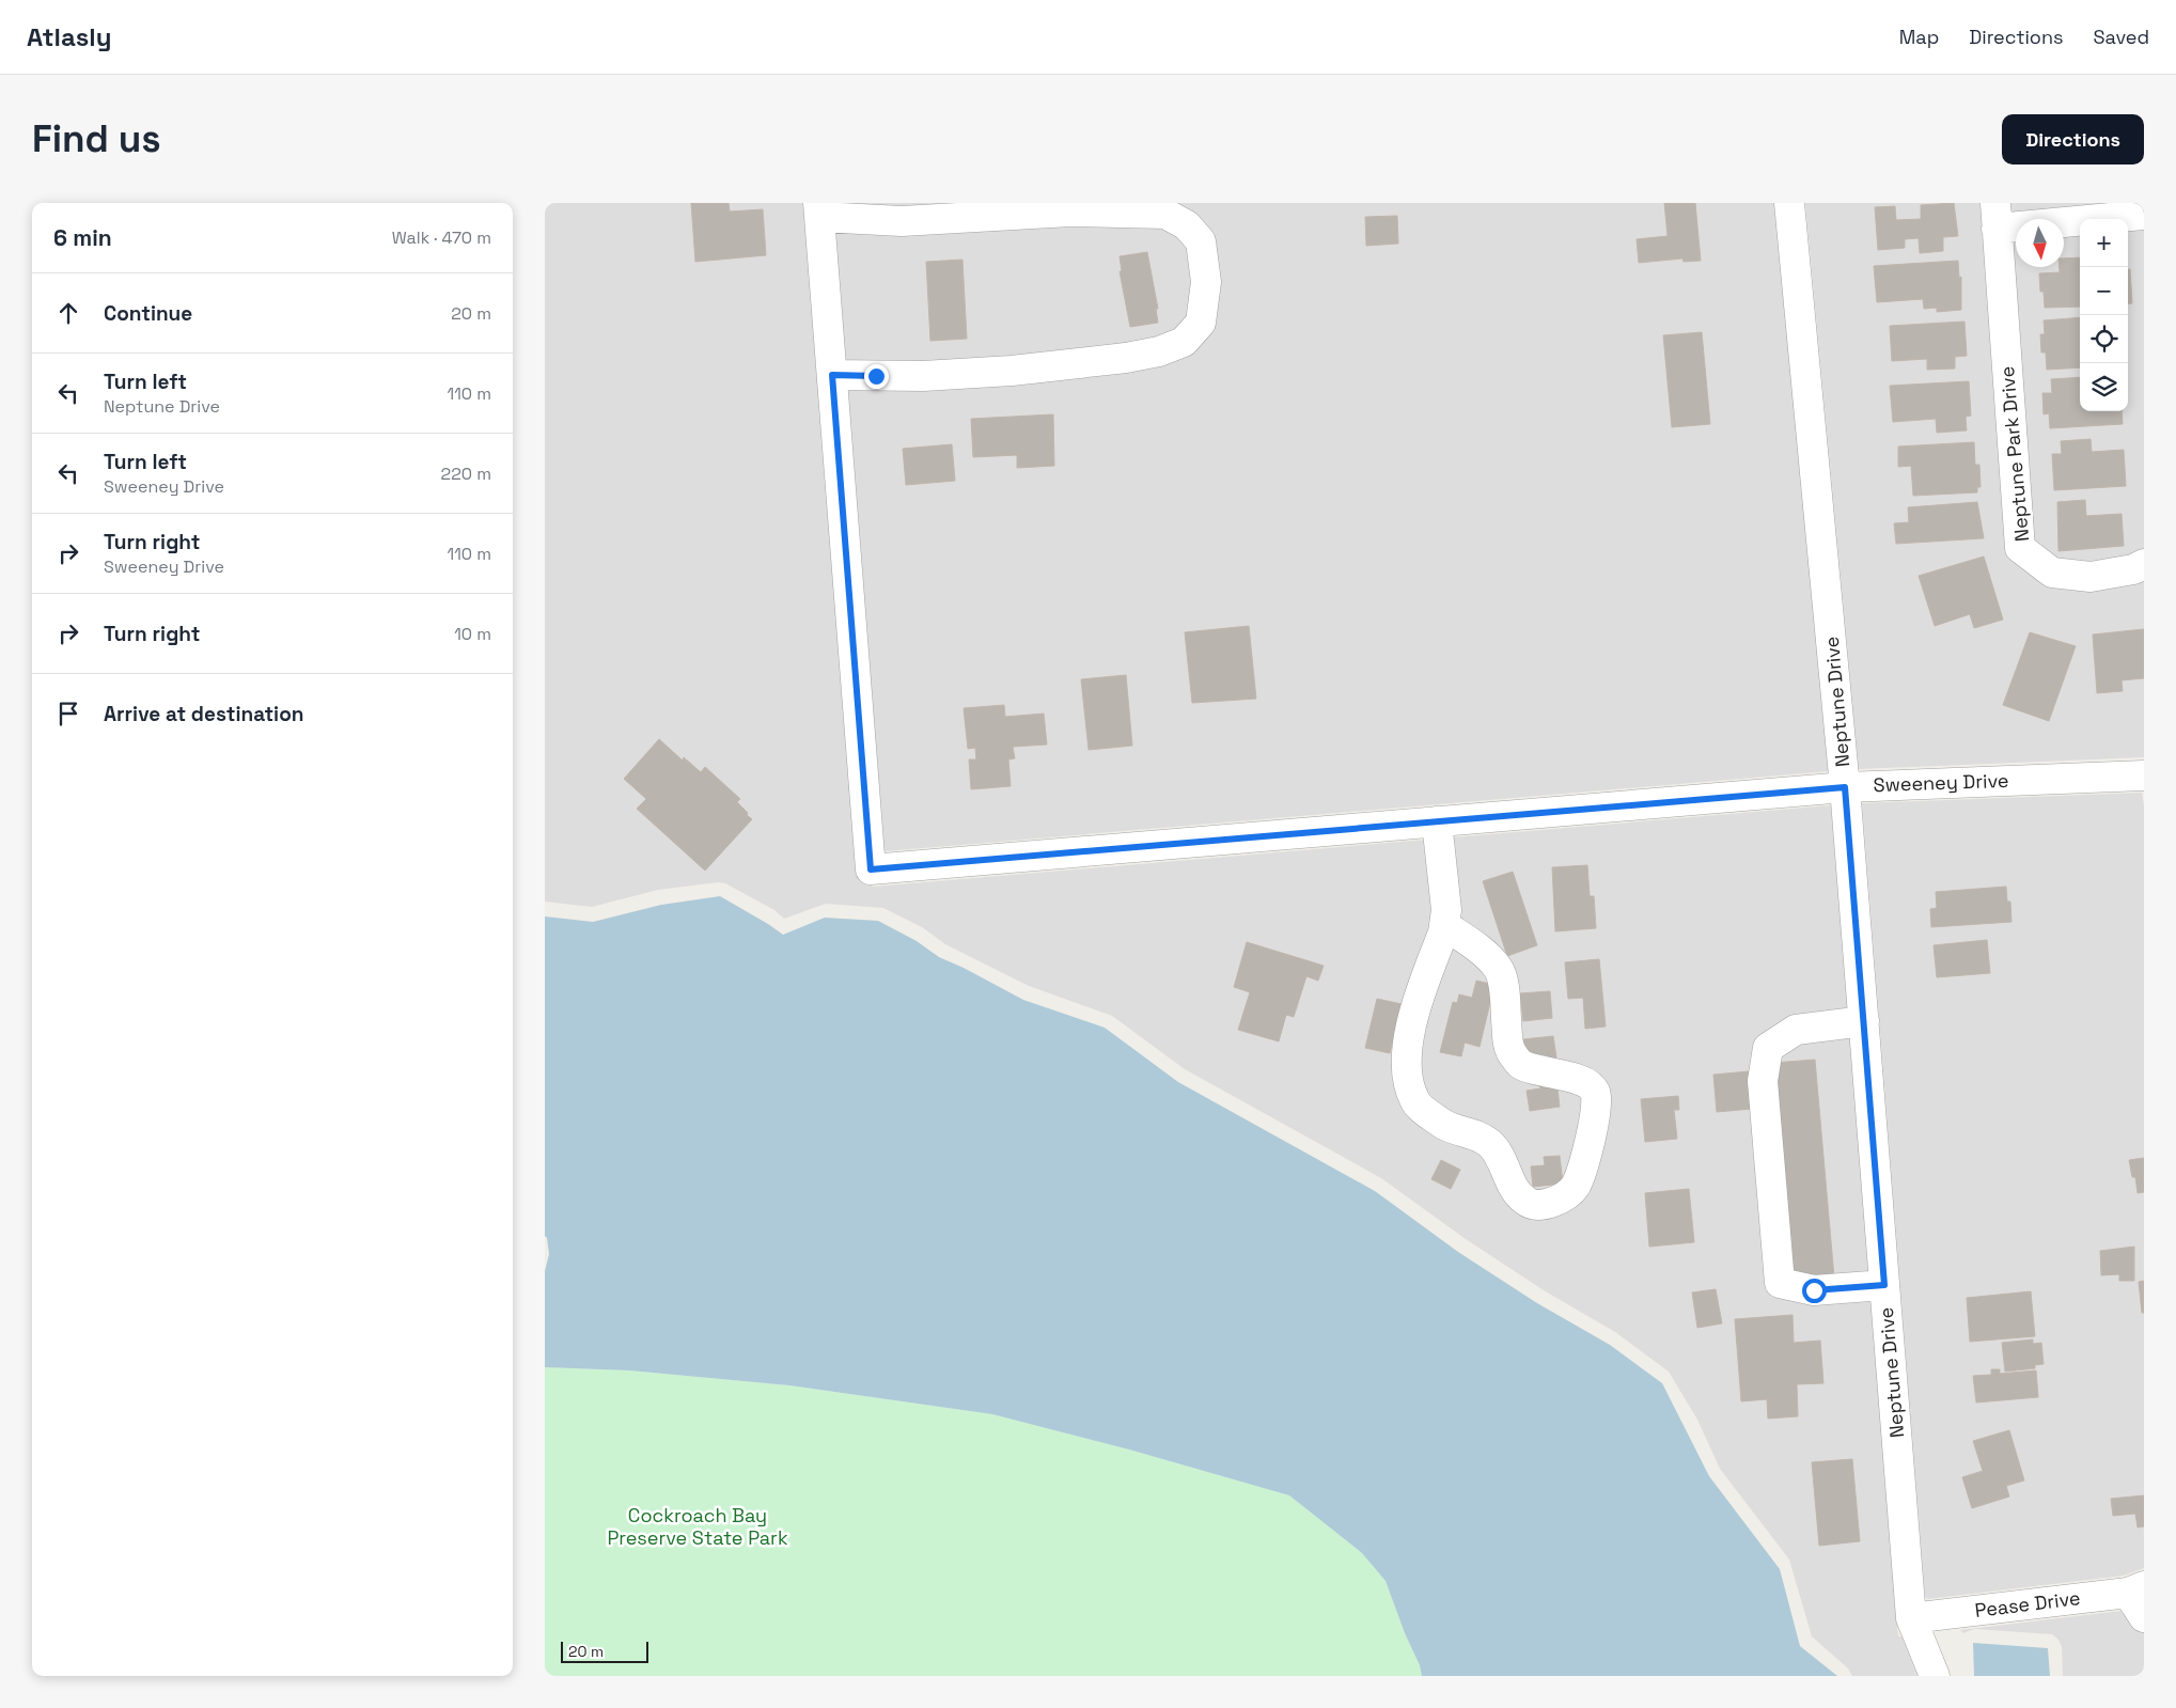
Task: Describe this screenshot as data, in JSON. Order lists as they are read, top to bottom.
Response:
{
  "streets": {
    "street": [
      "Neptune Park Drive",
      "Neptune Drive",
      "Sweeney Drive",
      "Pease Drive"
    ]
  },
  "crossings": [
    ["Neptune Drive", "Sweeney Drive"],
    ["Neptune Drive", "Pease Drive"]
  ],
  "parks": ["Cockroach Bay Preserve State Park"],
  "scale_bar": "20 m",
  "north": "bottom",
  "page": {
    "header": "Atlasly",
    "nav": ["Map", "Directions", "Saved"],
    "buttons": "Directions",
    "title": "Find us",
    "heading": ["6 min", "Walk · 470 m"],
    "map_buttons": ["+", "−"],
    "list": [
      ["Continue", "20 m"],
      ["Turn left", "Neptune Drive", "110 m"],
      ["Turn left", "Sweeney Drive", "220 m"],
      ["Turn right", "Sweeney Drive", "110 m"],
      ["Turn right", "10 m"],
      "Arrive at destination"
    ],
    "scale": "20 m"
  }
}
